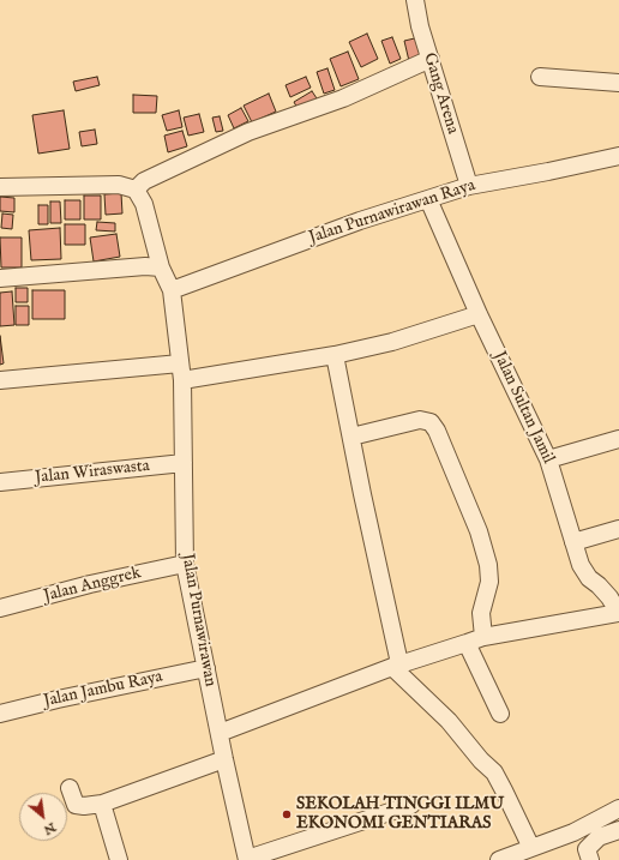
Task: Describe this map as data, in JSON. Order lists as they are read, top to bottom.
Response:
{
  "streets": {
    "street": [
      "Gang Arena",
      "Jalan Purnawirawan Raya",
      "Jalan Sultan Jamil",
      "Jalan Wiraswasta",
      "Jalan Anggrek",
      "Jalan Purnawirawan",
      "Jalan Jambu Raya"
    ]
  },
  "crossings": [
    ["Gang Arena", "Jalan Purnawirawan Raya"],
    ["Jalan Purnawirawan Raya", "Jalan Sultan Jamil"],
    ["Jalan Purnawirawan Raya", "Jalan Purnawirawan"],
    ["Jalan Wiraswasta", "Jalan Purnawirawan"],
    ["Jalan Anggrek", "Jalan Purnawirawan"],
    ["Jalan Purnawirawan", "Jalan Jambu Raya"]
  ],
  "places": ["SEKOLAH TINGGI ILMU EKONOMI GENTIARAS"],
  "north": "bottom right"
}
